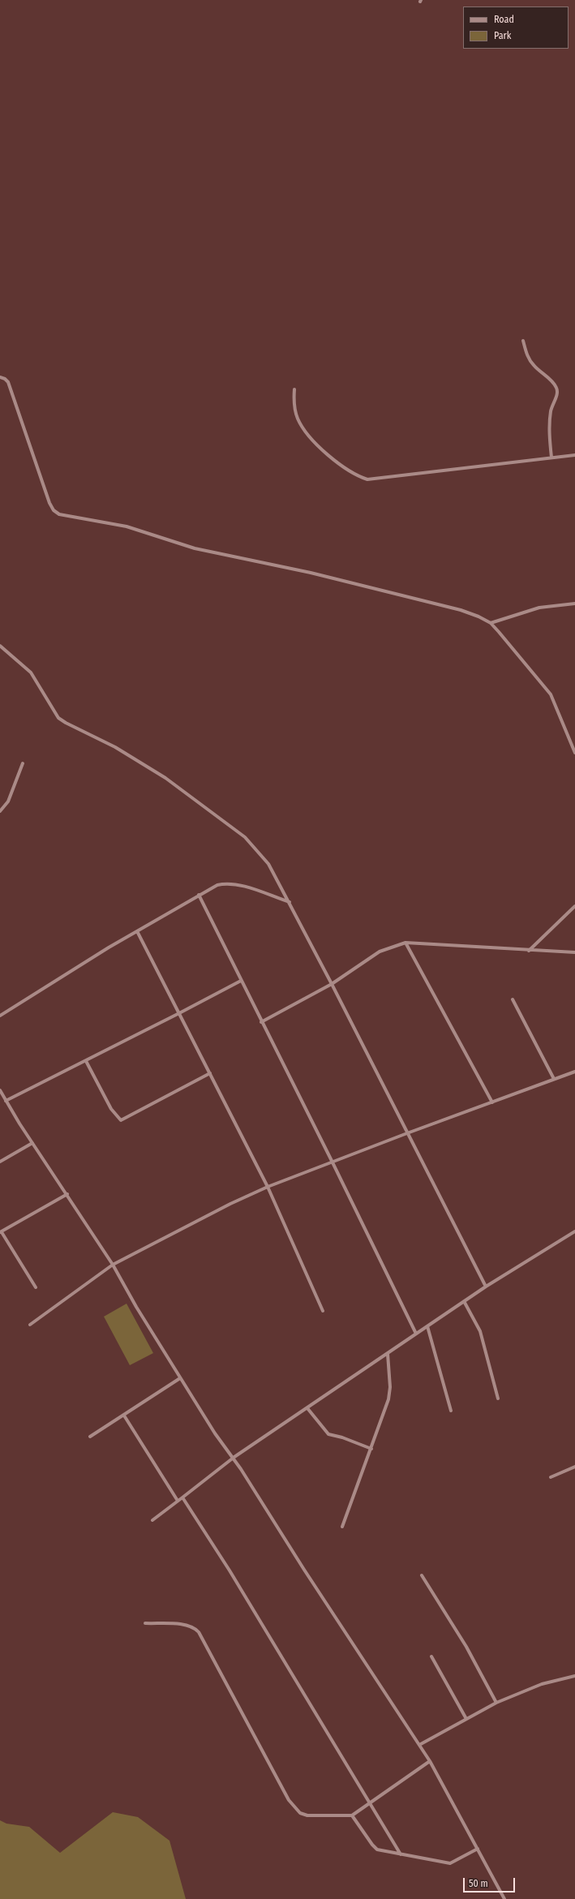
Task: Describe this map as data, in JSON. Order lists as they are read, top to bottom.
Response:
{
  "legend": ["Road", "Park"],
  "scale_bar": "50 m"
}
